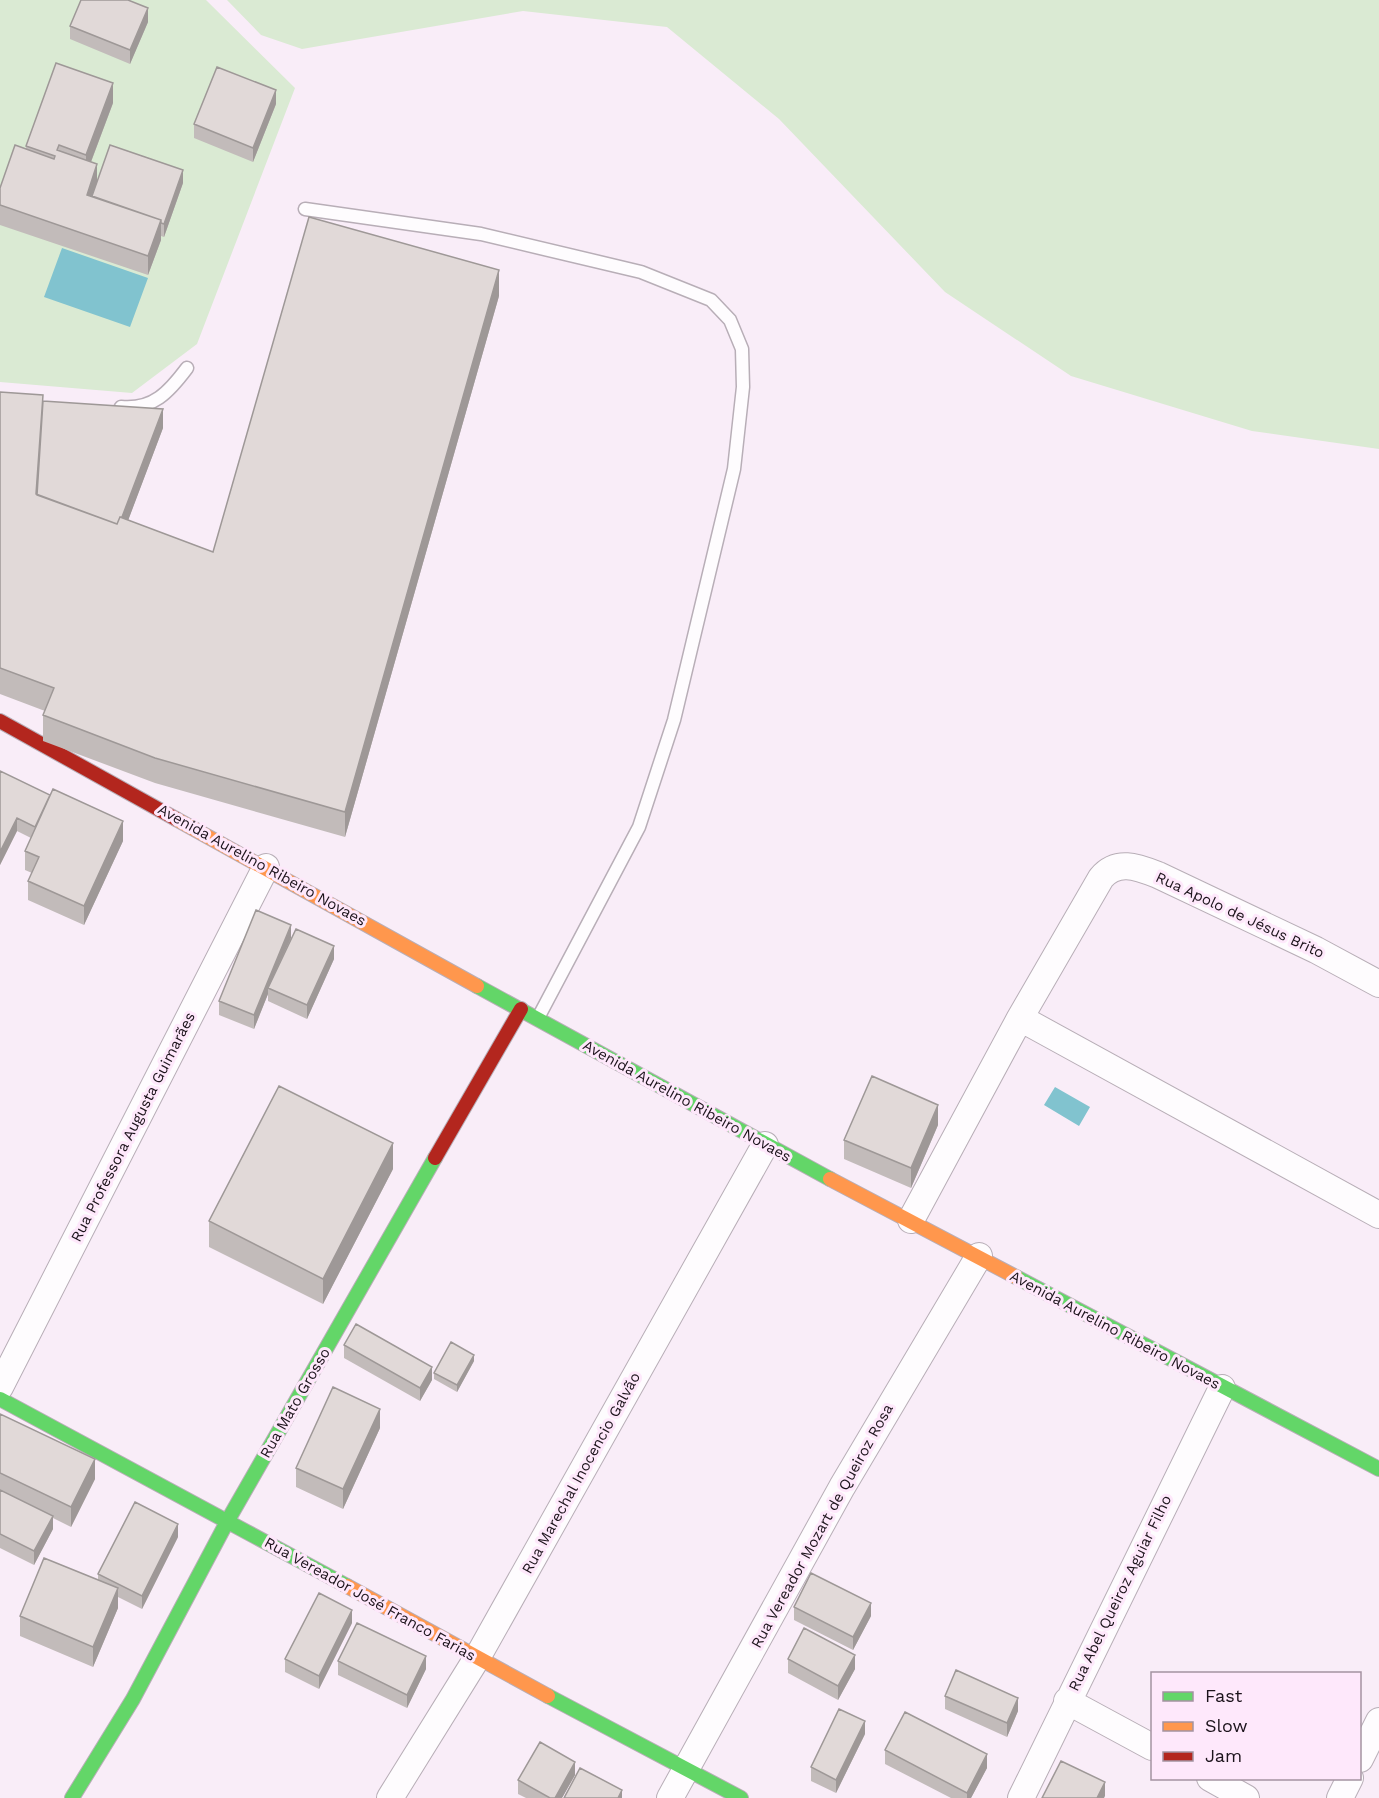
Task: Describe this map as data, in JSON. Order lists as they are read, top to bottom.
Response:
{
  "streets": {
    "street": [
      "Avenida Aurelino Ribeiro Novaes",
      "Rua Apolo de Jésus Brito",
      "Rua Professora Augusta Guimarães",
      "Rua Mato Grosso",
      "Rua Marechal Inocencio Galvão",
      "Rua Vereador Mozart de Queiroz Rosa",
      "Rua Abel Queiroz Aguiar Filho",
      "Rua Vereador José Franco Farias"
    ]
  },
  "crossings": [
    ["Avenida Aurelino Ribeiro Novaes", "Rua Professora Augusta Guimarães"],
    ["Avenida Aurelino Ribeiro Novaes", "Rua Mato Grosso"],
    ["Avenida Aurelino Ribeiro Novaes", "Rua Marechal Inocencio Galvão"],
    ["Avenida Aurelino Ribeiro Novaes", "Rua Vereador Mozart de Queiroz Rosa"],
    ["Avenida Aurelino Ribeiro Novaes", "Rua Abel Queiroz Aguiar Filho"],
    ["Rua Mato Grosso", "Rua Vereador José Franco Farias"],
    ["Rua Marechal Inocencio Galvão", "Rua Vereador José Franco Farias"],
    ["Rua Vereador Mozart de Queiroz Rosa", "Rua Vereador José Franco Farias"]
  ],
  "legend": ["Fast", "Slow", "Jam"]
}
